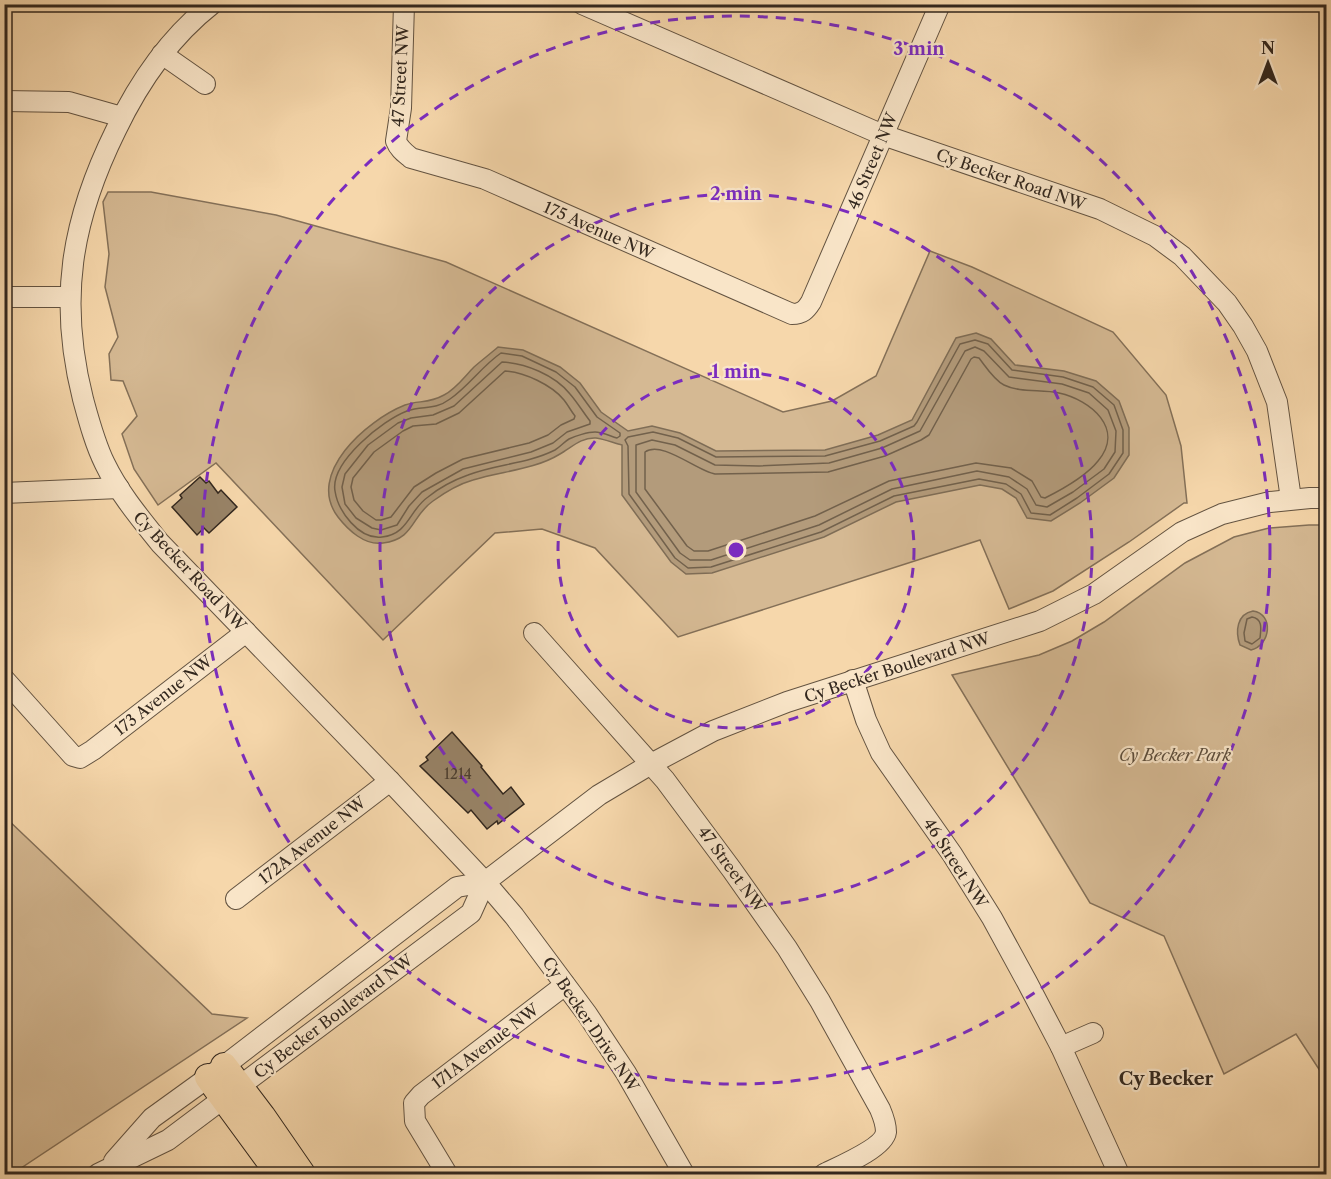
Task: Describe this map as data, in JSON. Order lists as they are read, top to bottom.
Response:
{
  "streets": {
    "street": [
      "47 Street NW",
      "46 Street NW",
      "Cy Becker Road NW",
      "175 Avenue NW",
      "Cy Becker Boulevard NW",
      "173 Avenue NW",
      "172A Avenue NW",
      "Cy Becker Drive NW",
      "171A Avenue NW"
    ]
  },
  "crossings": [
    ["47 Street NW", "175 Avenue NW"],
    ["47 Street NW", "Cy Becker Boulevard NW"],
    ["46 Street NW", "Cy Becker Road NW"],
    ["46 Street NW", "175 Avenue NW"],
    ["46 Street NW", "Cy Becker Boulevard NW"],
    ["Cy Becker Road NW", "Cy Becker Boulevard NW"],
    ["Cy Becker Road NW", "173 Avenue NW"],
    ["Cy Becker Road NW", "172A Avenue NW"],
    ["Cy Becker Road NW", "Cy Becker Drive NW"],
    ["Cy Becker Boulevard NW", "Cy Becker Drive NW"],
    ["Cy Becker Drive NW", "171A Avenue NW"]
  ],
  "districts": ["Cy Becker"],
  "parks": ["Cy Becker Park"],
  "house_numbers": ["1214"],
  "north": "top",
  "rings": ["3 min", "2 min", "1 min"]
}
